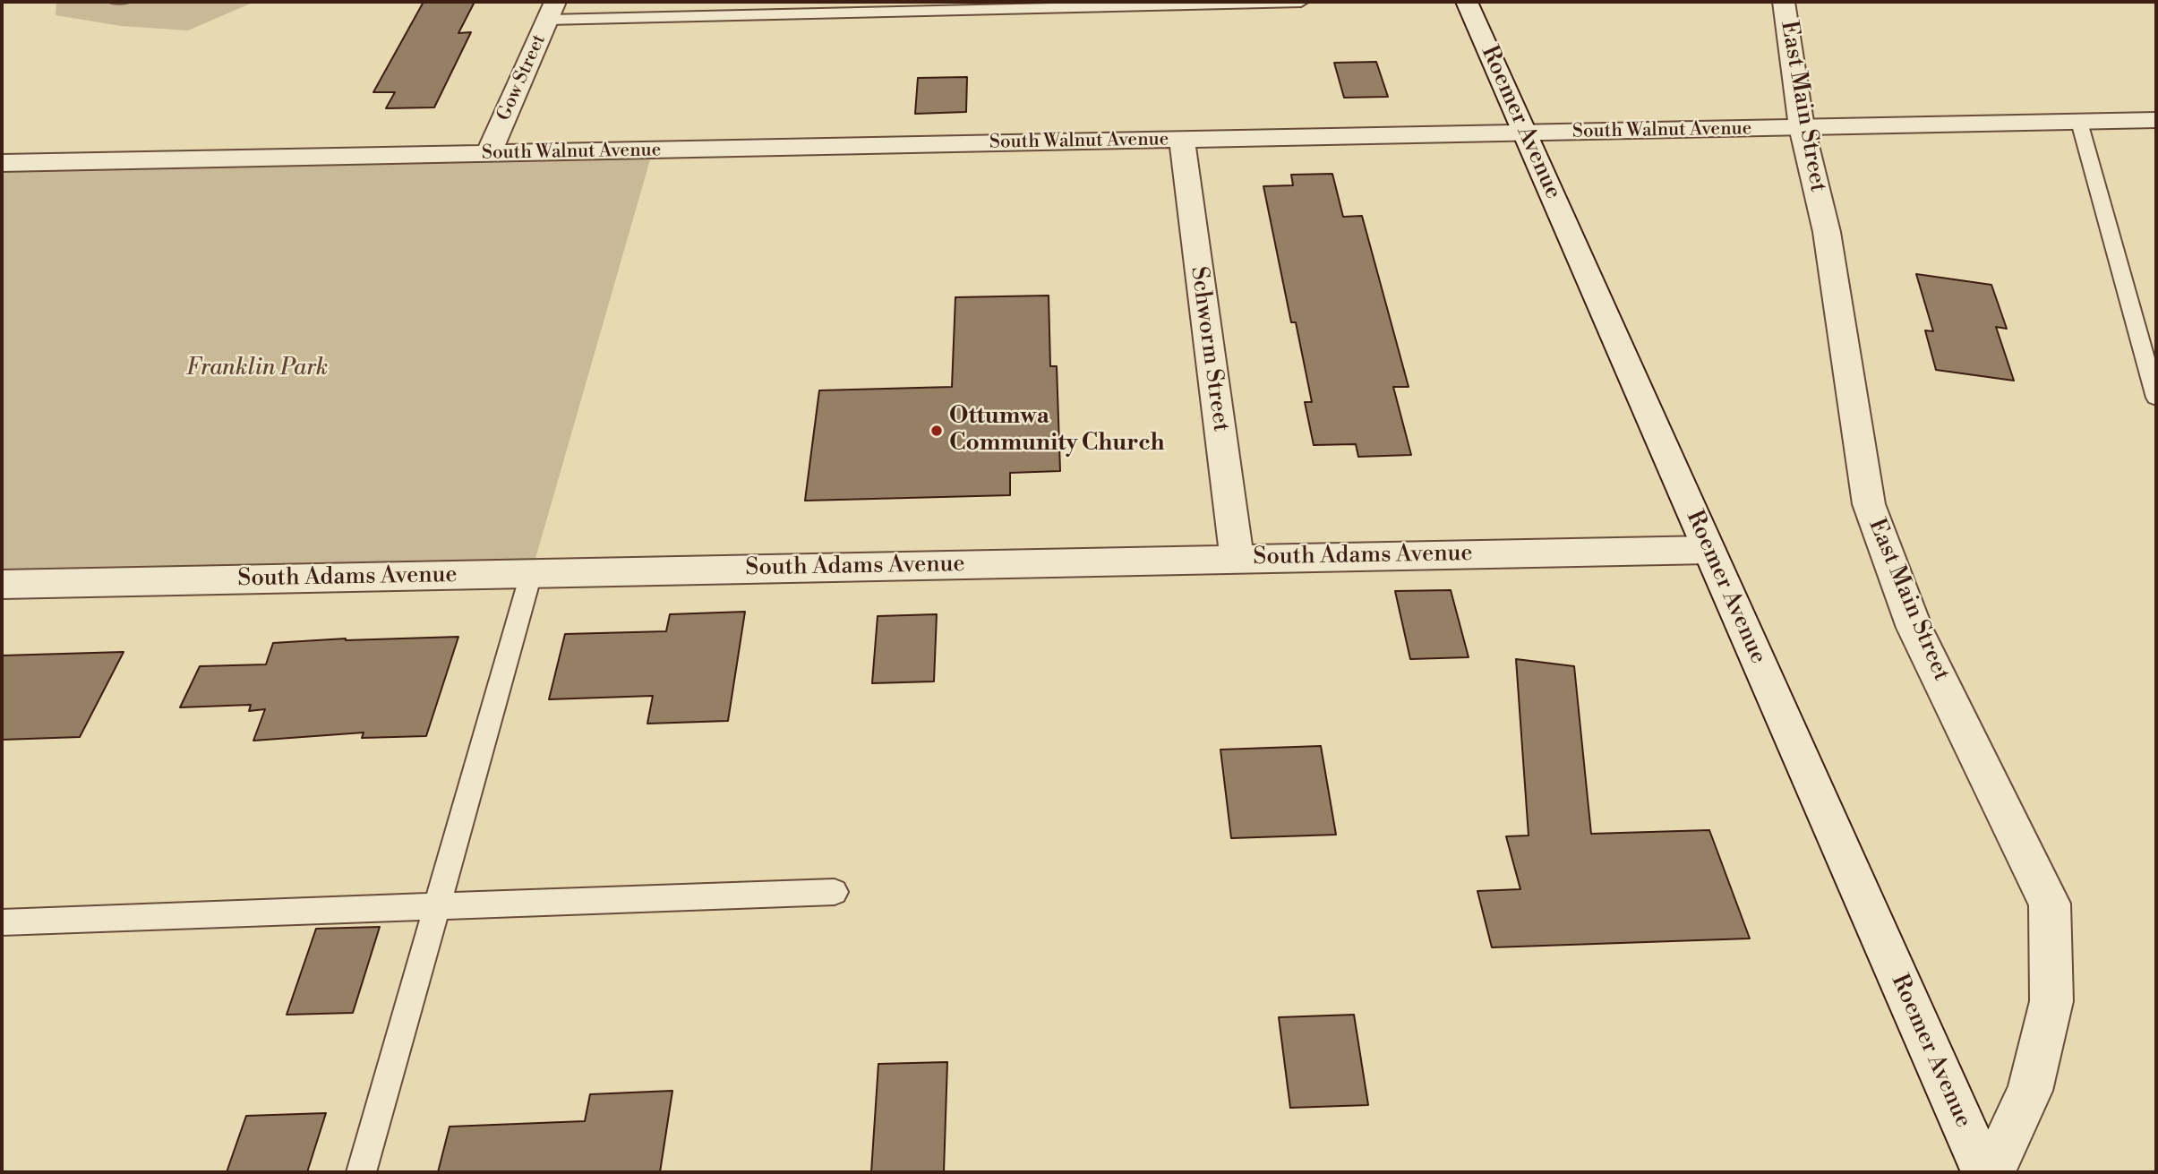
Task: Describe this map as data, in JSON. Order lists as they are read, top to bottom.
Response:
{
  "streets": {
    "street": [
      "Gow Street",
      "East Main Street",
      "Roemer Avenue",
      "South Walnut Avenue",
      "Schworm Street",
      "South Adams Avenue"
    ]
  },
  "crossings": [
    ["Gow Street", "South Walnut Avenue"],
    ["East Main Street", "South Walnut Avenue"],
    ["Roemer Avenue", "South Walnut Avenue"],
    ["Roemer Avenue", "South Adams Avenue"],
    ["South Walnut Avenue", "Schworm Street"],
    ["Schworm Street", "South Adams Avenue"]
  ],
  "parks": ["Franklin Park"],
  "places": ["Ottumwa Community Church"]
}
